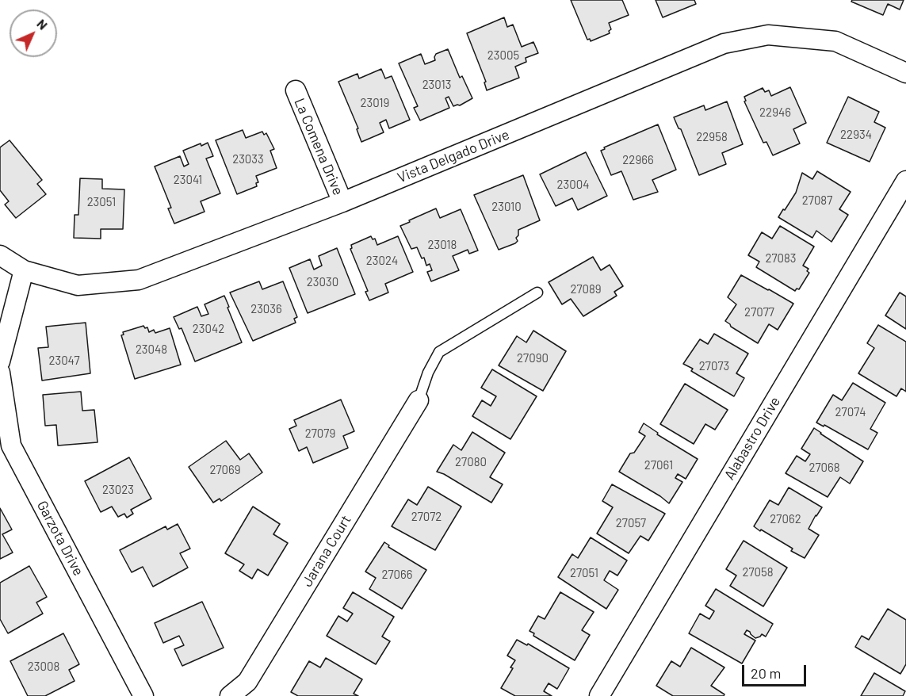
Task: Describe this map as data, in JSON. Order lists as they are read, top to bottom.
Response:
{
  "streets": {
    "street": [
      "La Comena Drive",
      "Vista Delgado Drive",
      "Alabastro Drive",
      "Garzota Drive",
      "Jarana Court"
    ]
  },
  "crossings": [
    ["La Comena Drive", "Vista Delgado Drive"]
  ],
  "house_numbers": [
    "23005",
    "23013",
    "23019",
    "22946",
    "22934",
    "22958",
    "23033",
    "22966",
    "23041",
    "23004",
    "27087",
    "23051",
    "23010",
    "23018",
    "27083",
    "23024",
    "23030",
    "27089",
    "23036",
    "27077",
    "23042",
    "23048",
    "27090",
    "23047",
    "27073",
    "27074",
    "27079",
    "27080",
    "27061",
    "27068",
    "27069",
    "23023",
    "27072",
    "27062",
    "27057",
    "27058",
    "27051",
    "27066",
    "23008"
  ],
  "scale_bar": "20 m",
  "north": "top right"
}
